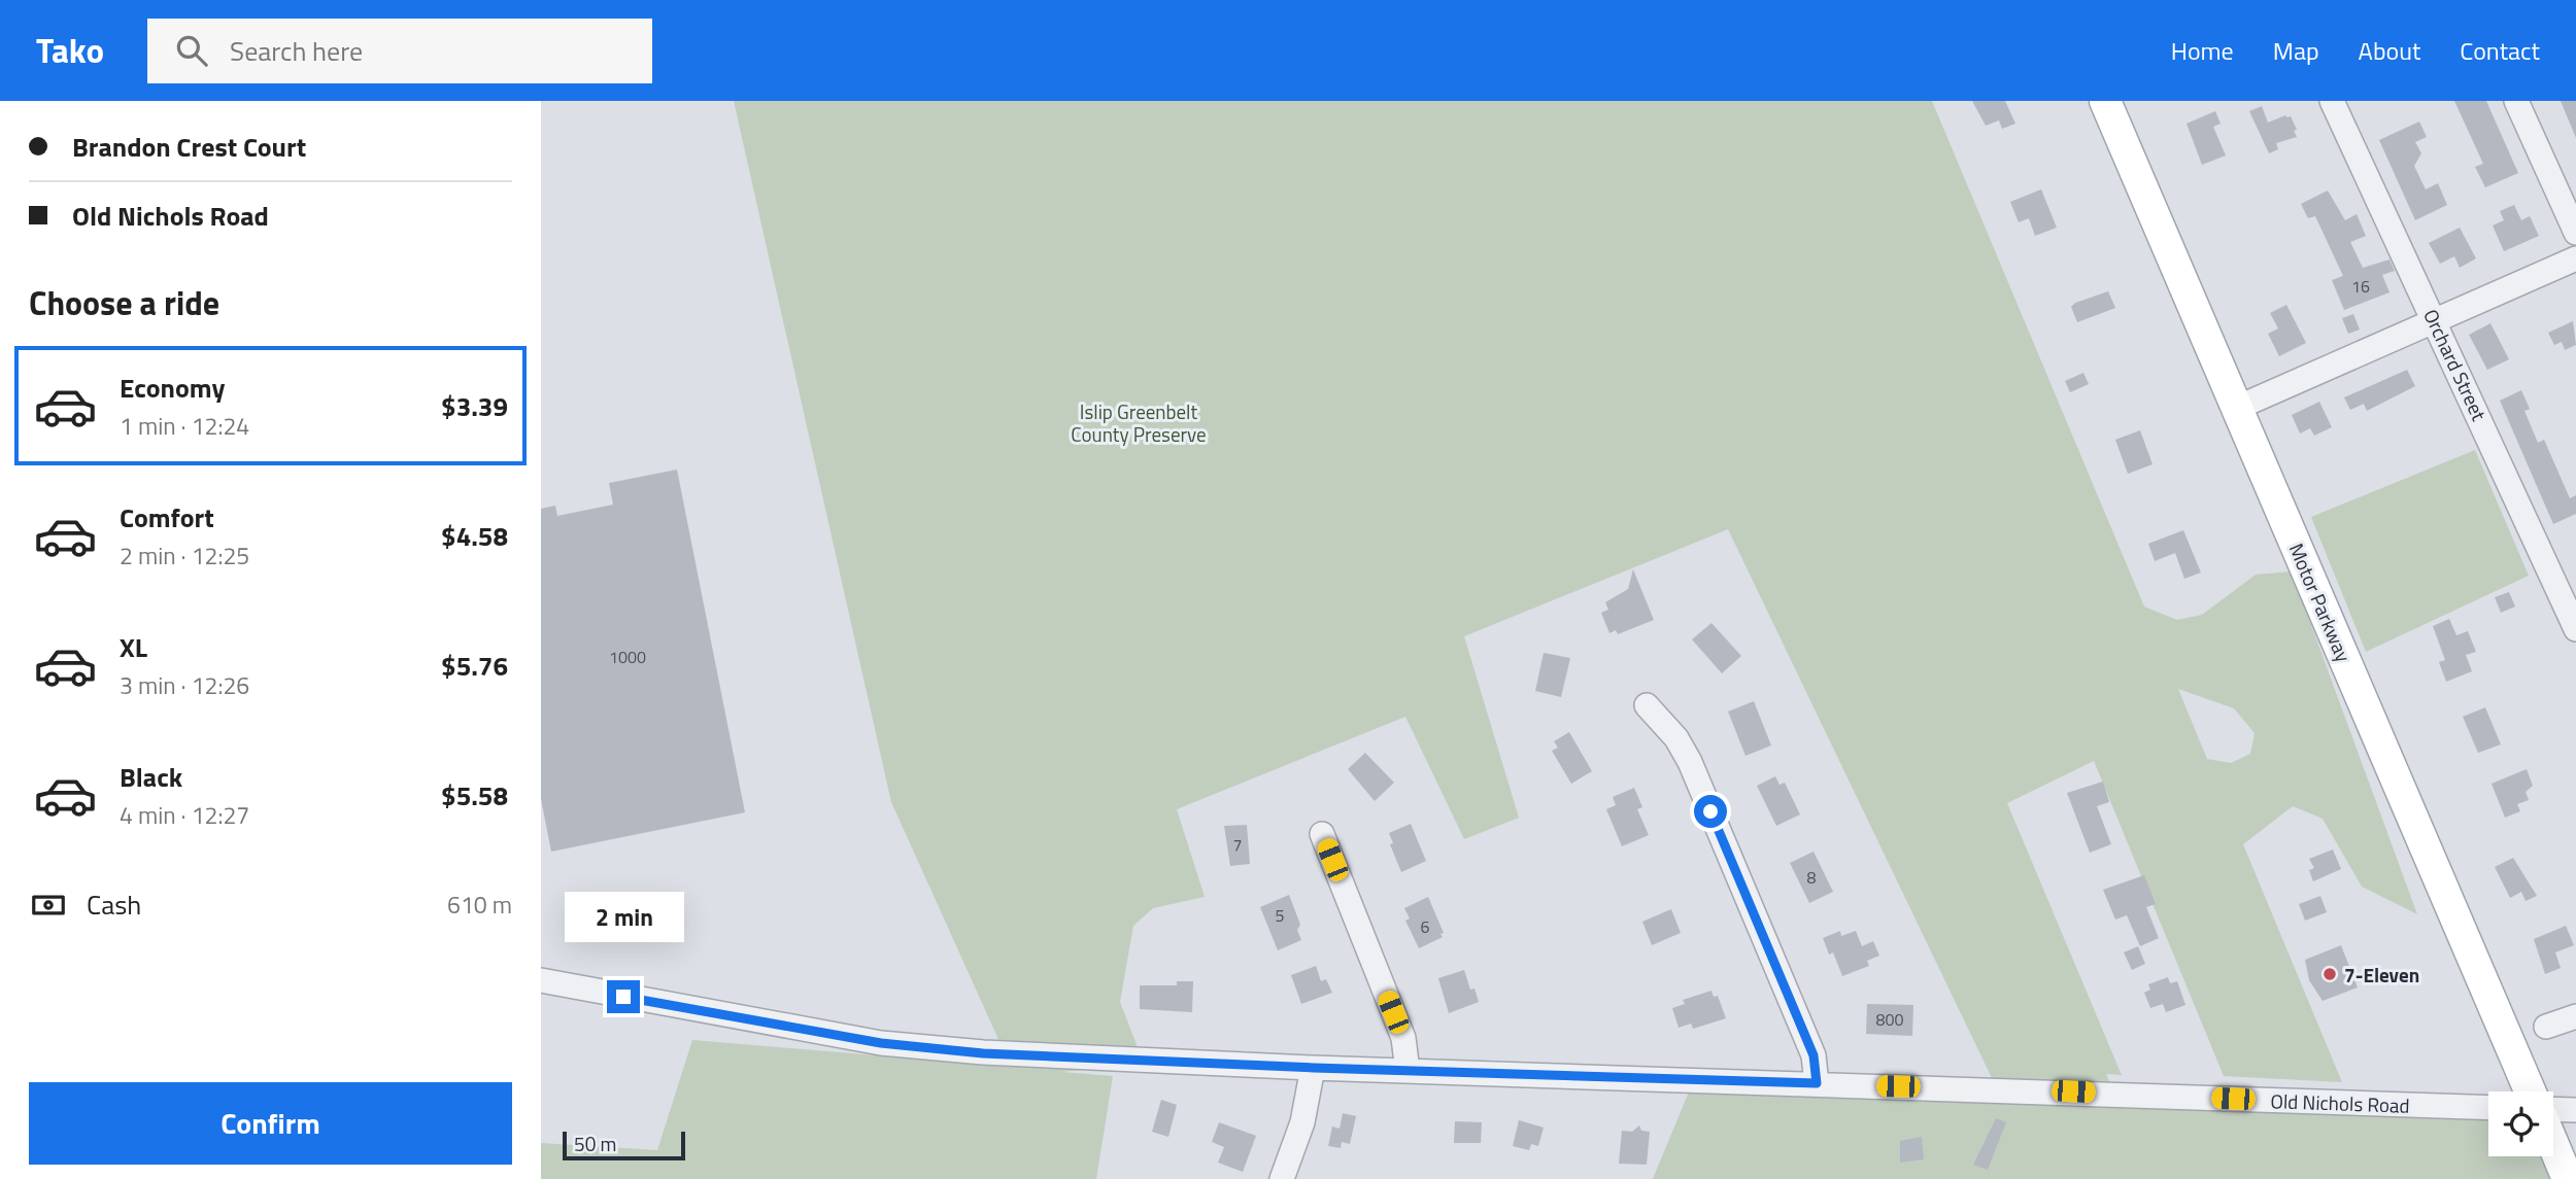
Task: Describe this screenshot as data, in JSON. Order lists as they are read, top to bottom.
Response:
{
  "streets": {
    "main road": ["Motor Parkway"],
    "street": ["Orchard Street", "Old Nichols Road"]
  },
  "parks": ["Islip Greenbelt County Preserve"],
  "places": ["7-Eleven"],
  "house_numbers": [
    "16",
    "1000",
    "7",
    "8",
    "5",
    "6",
    "800"
  ],
  "scale_bar": "50 m",
  "page": {
    "header": "Tako",
    "search": "Search here",
    "nav": [
      "Home",
      "Map",
      "About",
      "Contact"
    ],
    "banner": ["Brandon Crest Court", "Old Nichols Road"],
    "heading": "Choose a ride",
    "list": [
      {
        "name": "Economy",
        "note": "1 min · 12:24",
        "value": "$3.39"
      },
      {
        "name": "Comfort",
        "note": "2 min · 12:25",
        "value": "$4.58"
      },
      {
        "name": "XL",
        "note": "3 min · 12:26",
        "value": "$5.76"
      },
      {
        "name": "Black",
        "note": "4 min · 12:27",
        "value": "$5.58"
      }
    ],
    "pay": ["Cash", "610 m"],
    "bubble": "2 min",
    "buttons": "Confirm",
    "scale": "50 m"
  }
}
